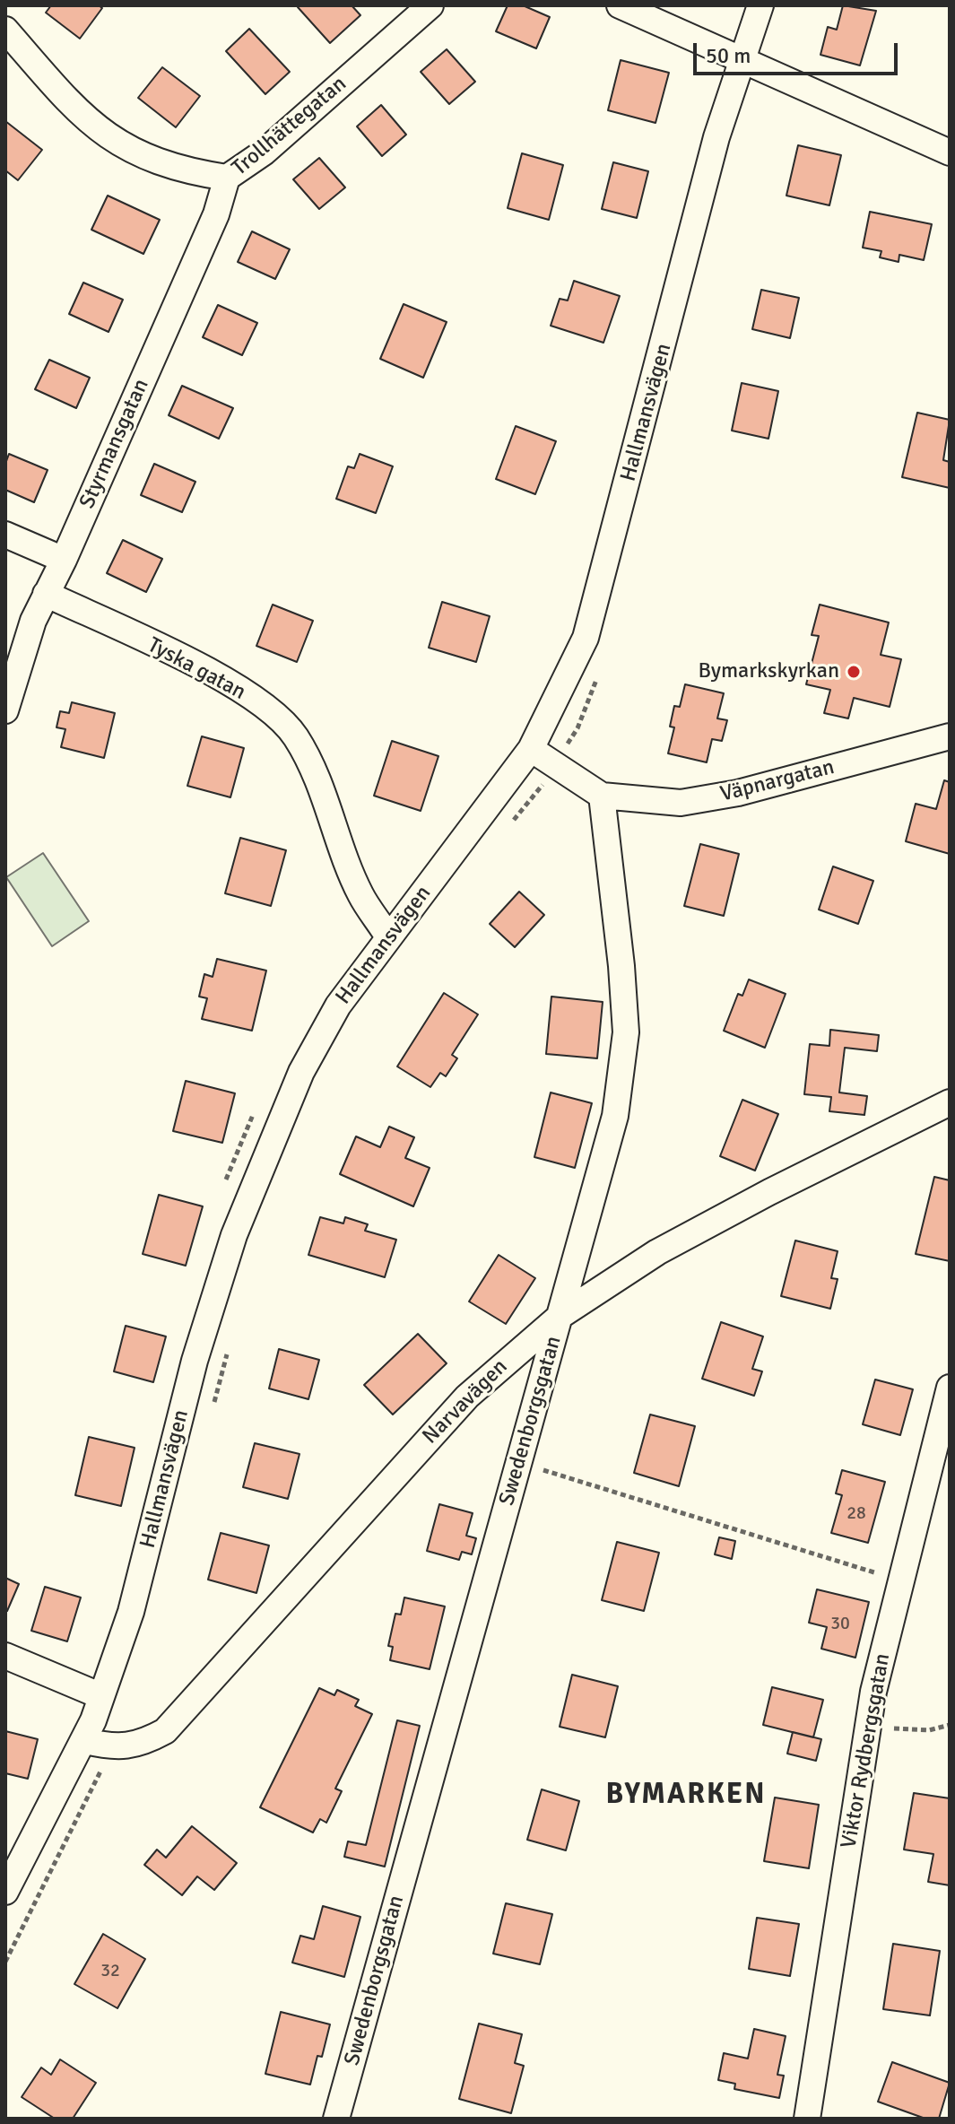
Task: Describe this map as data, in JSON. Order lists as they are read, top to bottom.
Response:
{
  "streets": {
    "street": [
      "Trollhättegatan",
      "Hallmansvägen",
      "Styrmansgatan",
      "Tyska gatan",
      "Väpnargatan",
      "Narvavägen",
      "Swedenborgsgatan",
      "Viktor Rydbergsgatan"
    ]
  },
  "crossings": [
    ["Trollhättegatan", "Styrmansgatan"],
    ["Hallmansvägen", "Tyska gatan"],
    ["Hallmansvägen", "Narvavägen"],
    ["Styrmansgatan", "Tyska gatan"],
    ["Väpnargatan", "Swedenborgsgatan"],
    ["Narvavägen", "Swedenborgsgatan"]
  ],
  "districts": ["BYMARKEN"],
  "places": ["Bymarkskyrkan"],
  "house_numbers": ["28", "30", "32"],
  "scale_bar": "50 m"
}
